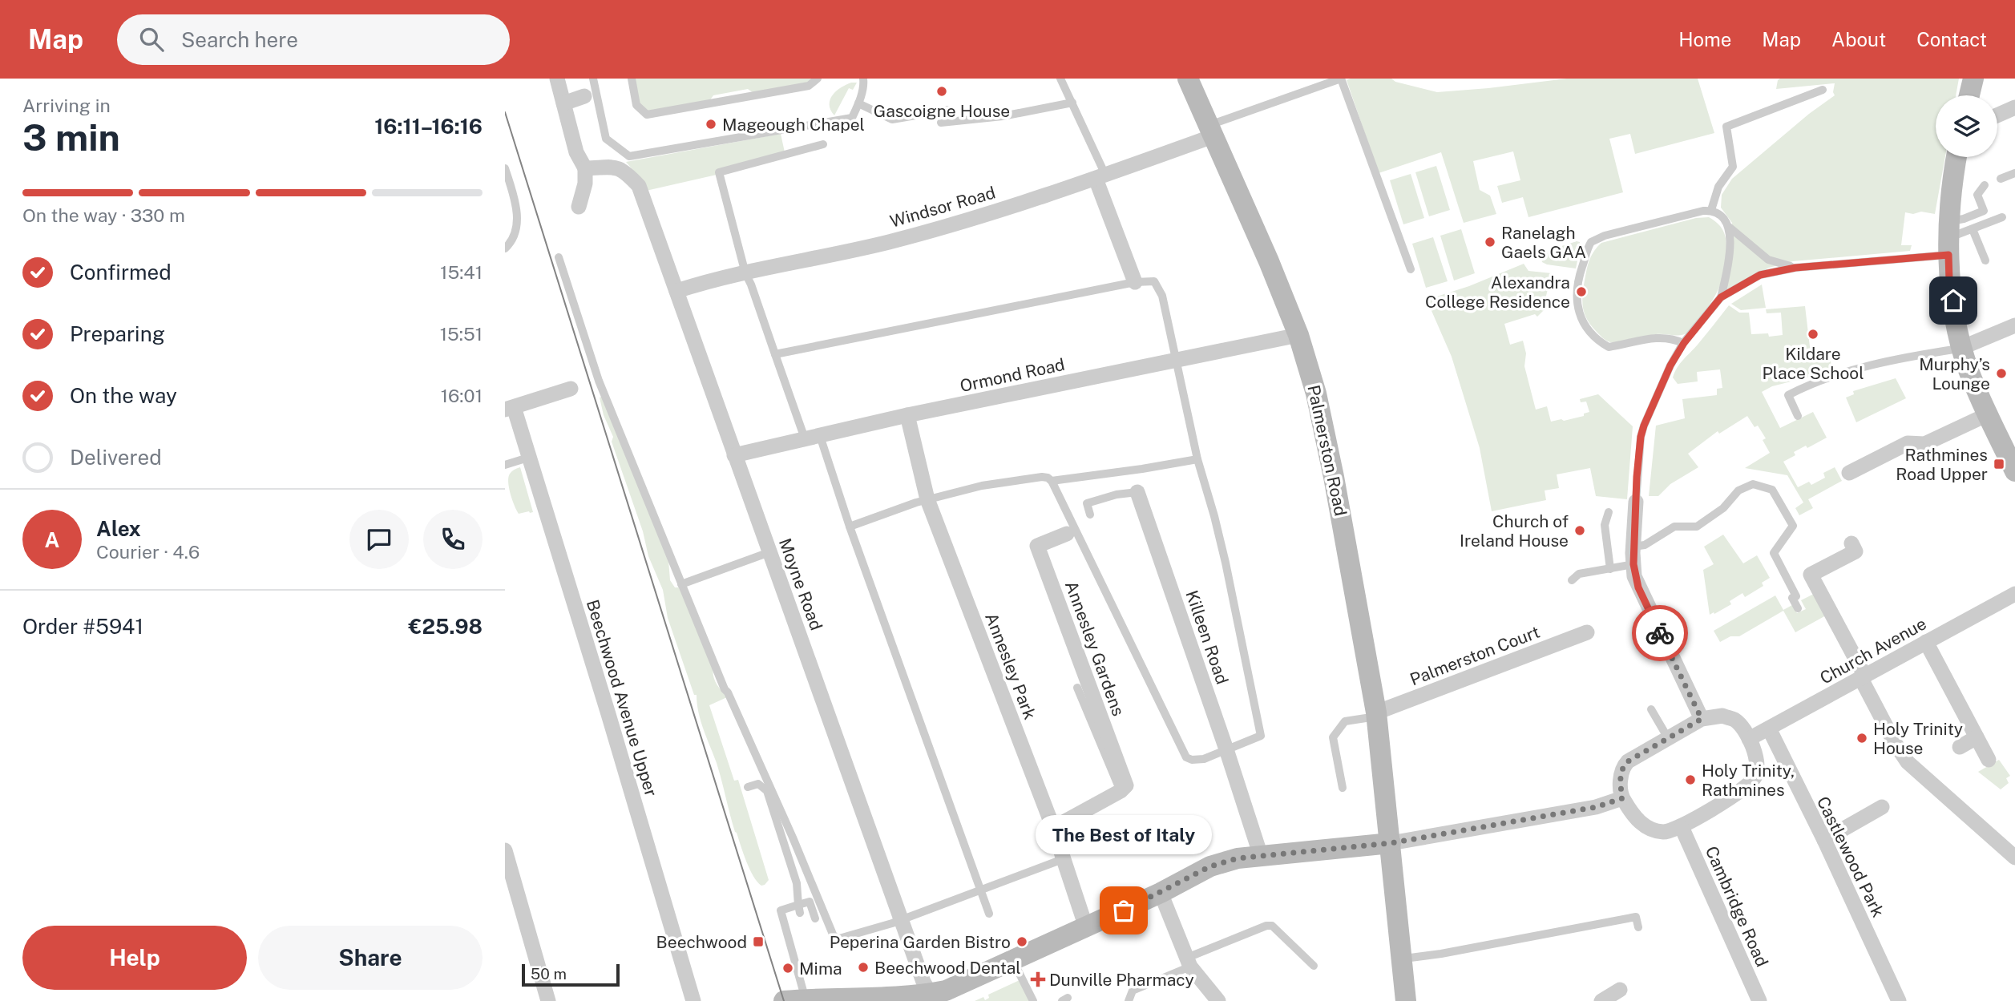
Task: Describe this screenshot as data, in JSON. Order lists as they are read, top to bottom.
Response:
{
  "streets": {
    "street": [
      "Windsor Road",
      "Ormond Road",
      "Palmerston Road",
      "Moyne Road",
      "Killeen Road",
      "Annesley Gardens",
      "Church Avenue",
      "Palmerston Court",
      "Annesley Park",
      "Beechwood Avenue Upper",
      "Castlewood Park",
      "Cambridge Road"
    ]
  },
  "crossings": [
    ["Windsor Road", "Palmerston Road"],
    ["Windsor Road", "Moyne Road"],
    ["Ormond Road", "Palmerston Road"],
    ["Ormond Road", "Moyne Road"],
    ["Ormond Road", "Annesley Park"],
    ["Palmerston Road", "Palmerston Court"],
    ["Church Avenue", "Castlewood Park"],
    ["Church Avenue", "Cambridge Road"]
  ],
  "places": {
    "other": [
      "Gascoigne House",
      "Mageough Chapel",
      "Ranelagh Gaels GAA",
      "Alexandra College Residence",
      "Kildare Place School",
      "Murphy’s Lounge",
      "Church of Ireland House",
      "Holy Trinity House",
      "Holy Trinity, Rathmines",
      "The Best of Italy",
      "Peperina Garden Bistro",
      "Beechwood Dental",
      "Mima"
    ],
    "transit": ["Rathmines Road Upper", "Beechwood"],
    "health": ["Dunville Pharmacy"]
  },
  "scale_bar": "50 m",
  "page": {
    "header": "Map",
    "search": "Search here",
    "nav": [
      "Home",
      "Map",
      "About",
      "Contact"
    ],
    "heading": ["3 min", "Arriving in", "16:11–16:16"],
    "panel": [
      "Alex",
      "Courier · 4.6",
      "Order #5941",
      "€25.98"
    ],
    "bar": "On the way · 330 m",
    "list": [
      ["Confirmed", "15:41"],
      ["Preparing", "15:51"],
      ["On the way", "16:01"],
      "Delivered"
    ],
    "round": "A",
    "bubble": "The Best of Italy",
    "buttons": ["Help", "Share"],
    "scale": "50 m"
  }
}
